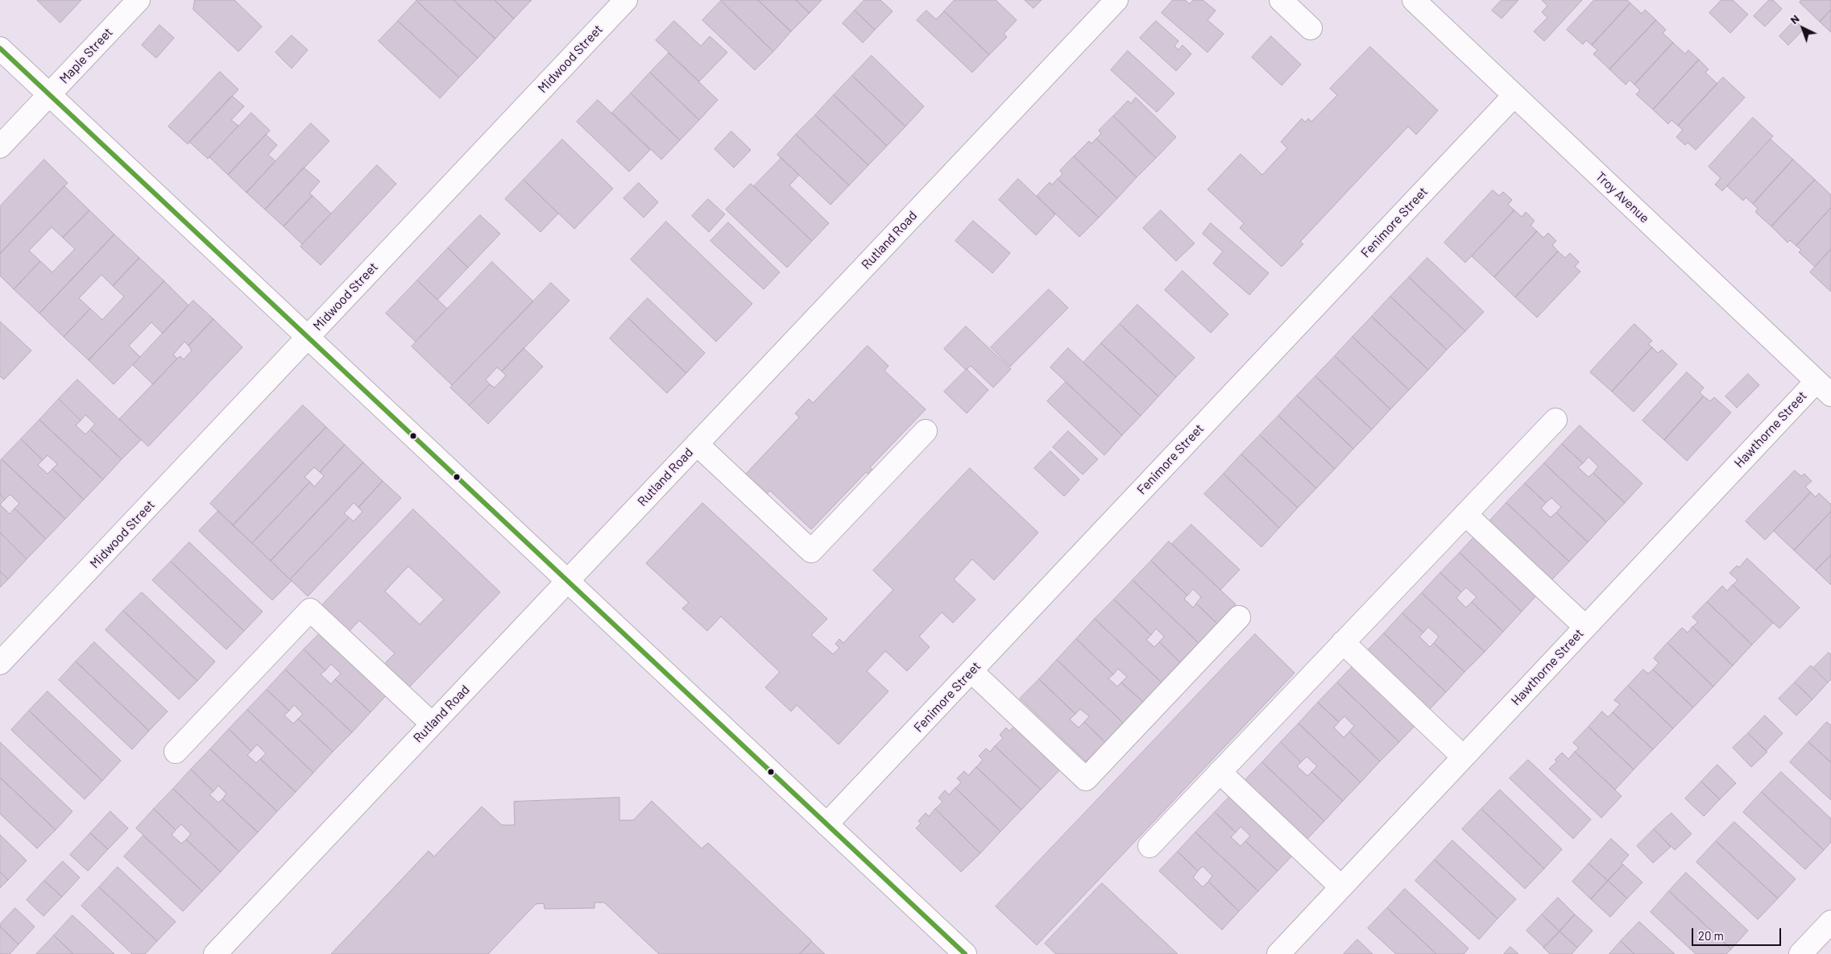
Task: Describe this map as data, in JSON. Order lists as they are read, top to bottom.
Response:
{
  "streets": {
    "street": [
      "Maple Street",
      "Midwood Street",
      "Troy Avenue",
      "Fenimore Street",
      "Rutland Road",
      "Hawthorne Street"
    ]
  },
  "crossings": [
    ["Troy Avenue", "Fenimore Street"],
    ["Troy Avenue", "Hawthorne Street"]
  ],
  "scale_bar": "20 m",
  "north": "top left"
}
